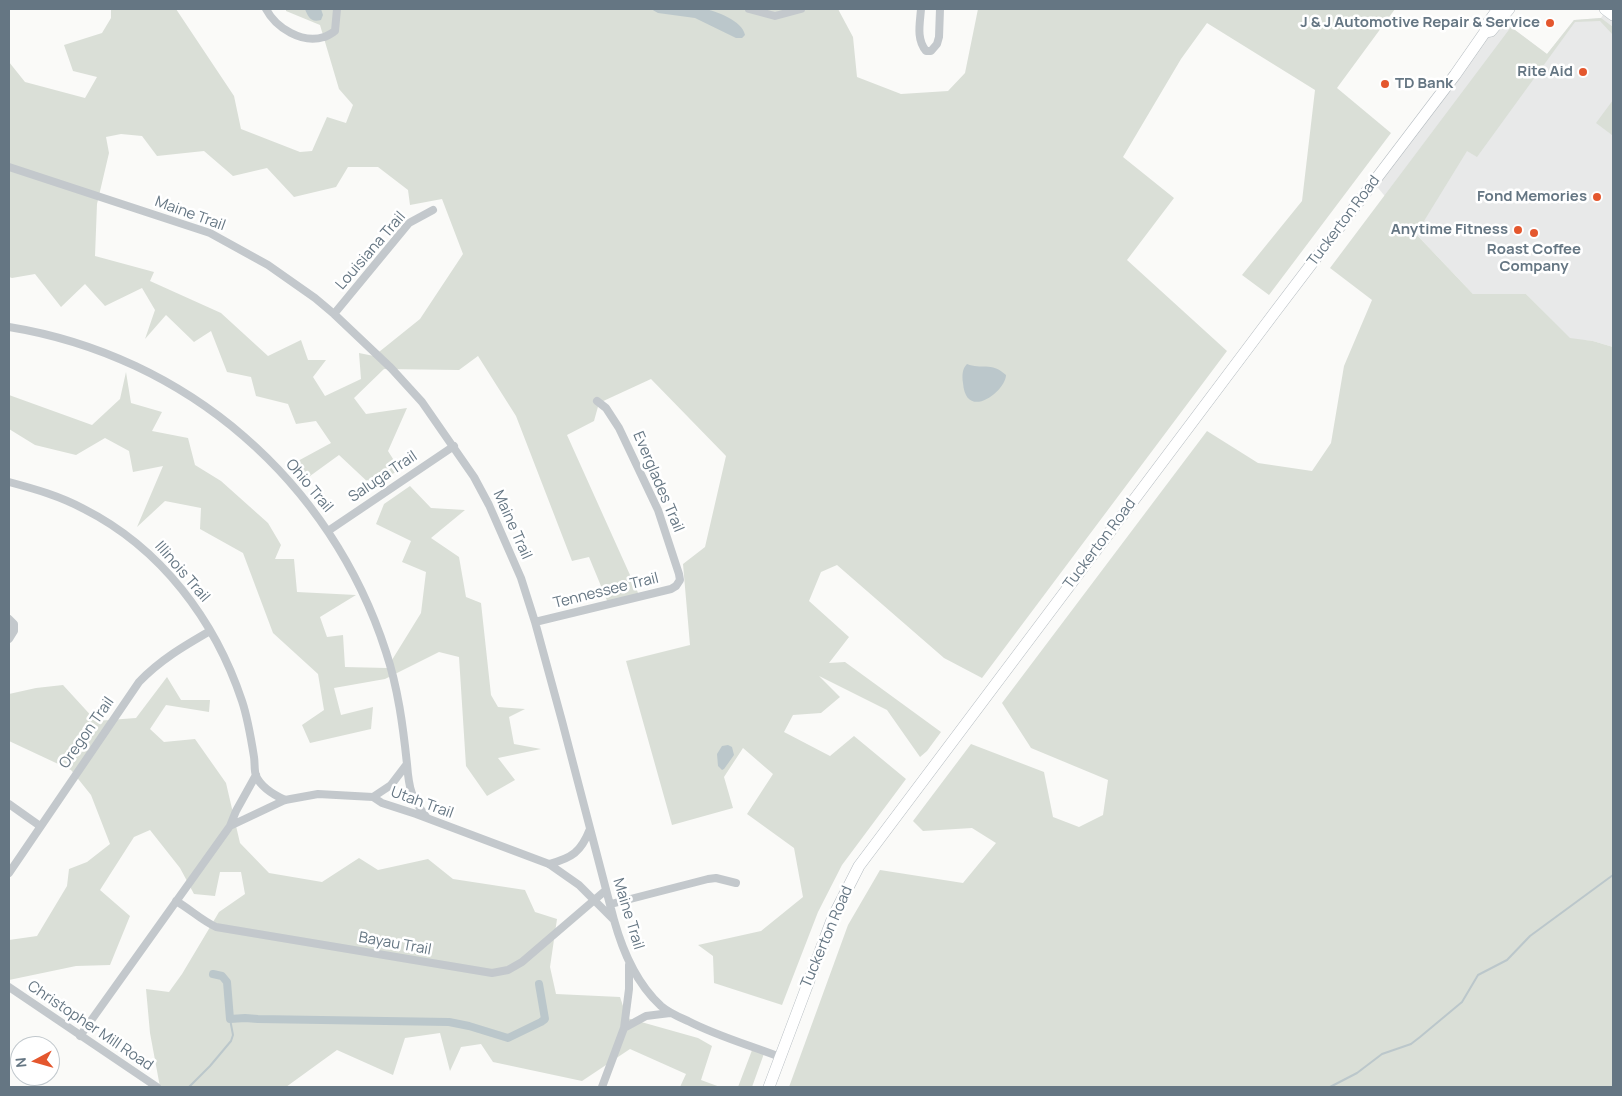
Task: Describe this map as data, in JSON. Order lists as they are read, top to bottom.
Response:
{
  "streets": {
    "main road": ["Tuckerton Road"],
    "street": [
      "Maine Trail",
      "Louisiana Trail",
      "Saluga Trail",
      "Everglades Trail",
      "Ohio Trail",
      "Illinois Trail",
      "Tennessee Trail",
      "Oregon Trail",
      "Utah Trail",
      "Bayau Trail",
      "Christopher Mill Road"
    ]
  },
  "crossings": [
    ["Maine Trail", "Tuckerton Road"],
    ["Maine Trail", "Louisiana Trail"],
    ["Maine Trail", "Saluga Trail"],
    ["Maine Trail", "Tennessee Trail"],
    ["Maine Trail", "Utah Trail"],
    ["Saluga Trail", "Ohio Trail"],
    ["Everglades Trail", "Tennessee Trail"],
    ["Ohio Trail", "Utah Trail"],
    ["Illinois Trail", "Oregon Trail"],
    ["Illinois Trail", "Utah Trail"],
    ["Utah Trail", "Bayau Trail"],
    ["Utah Trail", "Christopher Mill Road"]
  ],
  "places": [
    "J & J Automotive Repair & Service",
    "Rite Aid",
    "TD Bank",
    "Fond Memories",
    "Anytime Fitness",
    "Roast Coffee Company"
  ],
  "north": "left"
}
